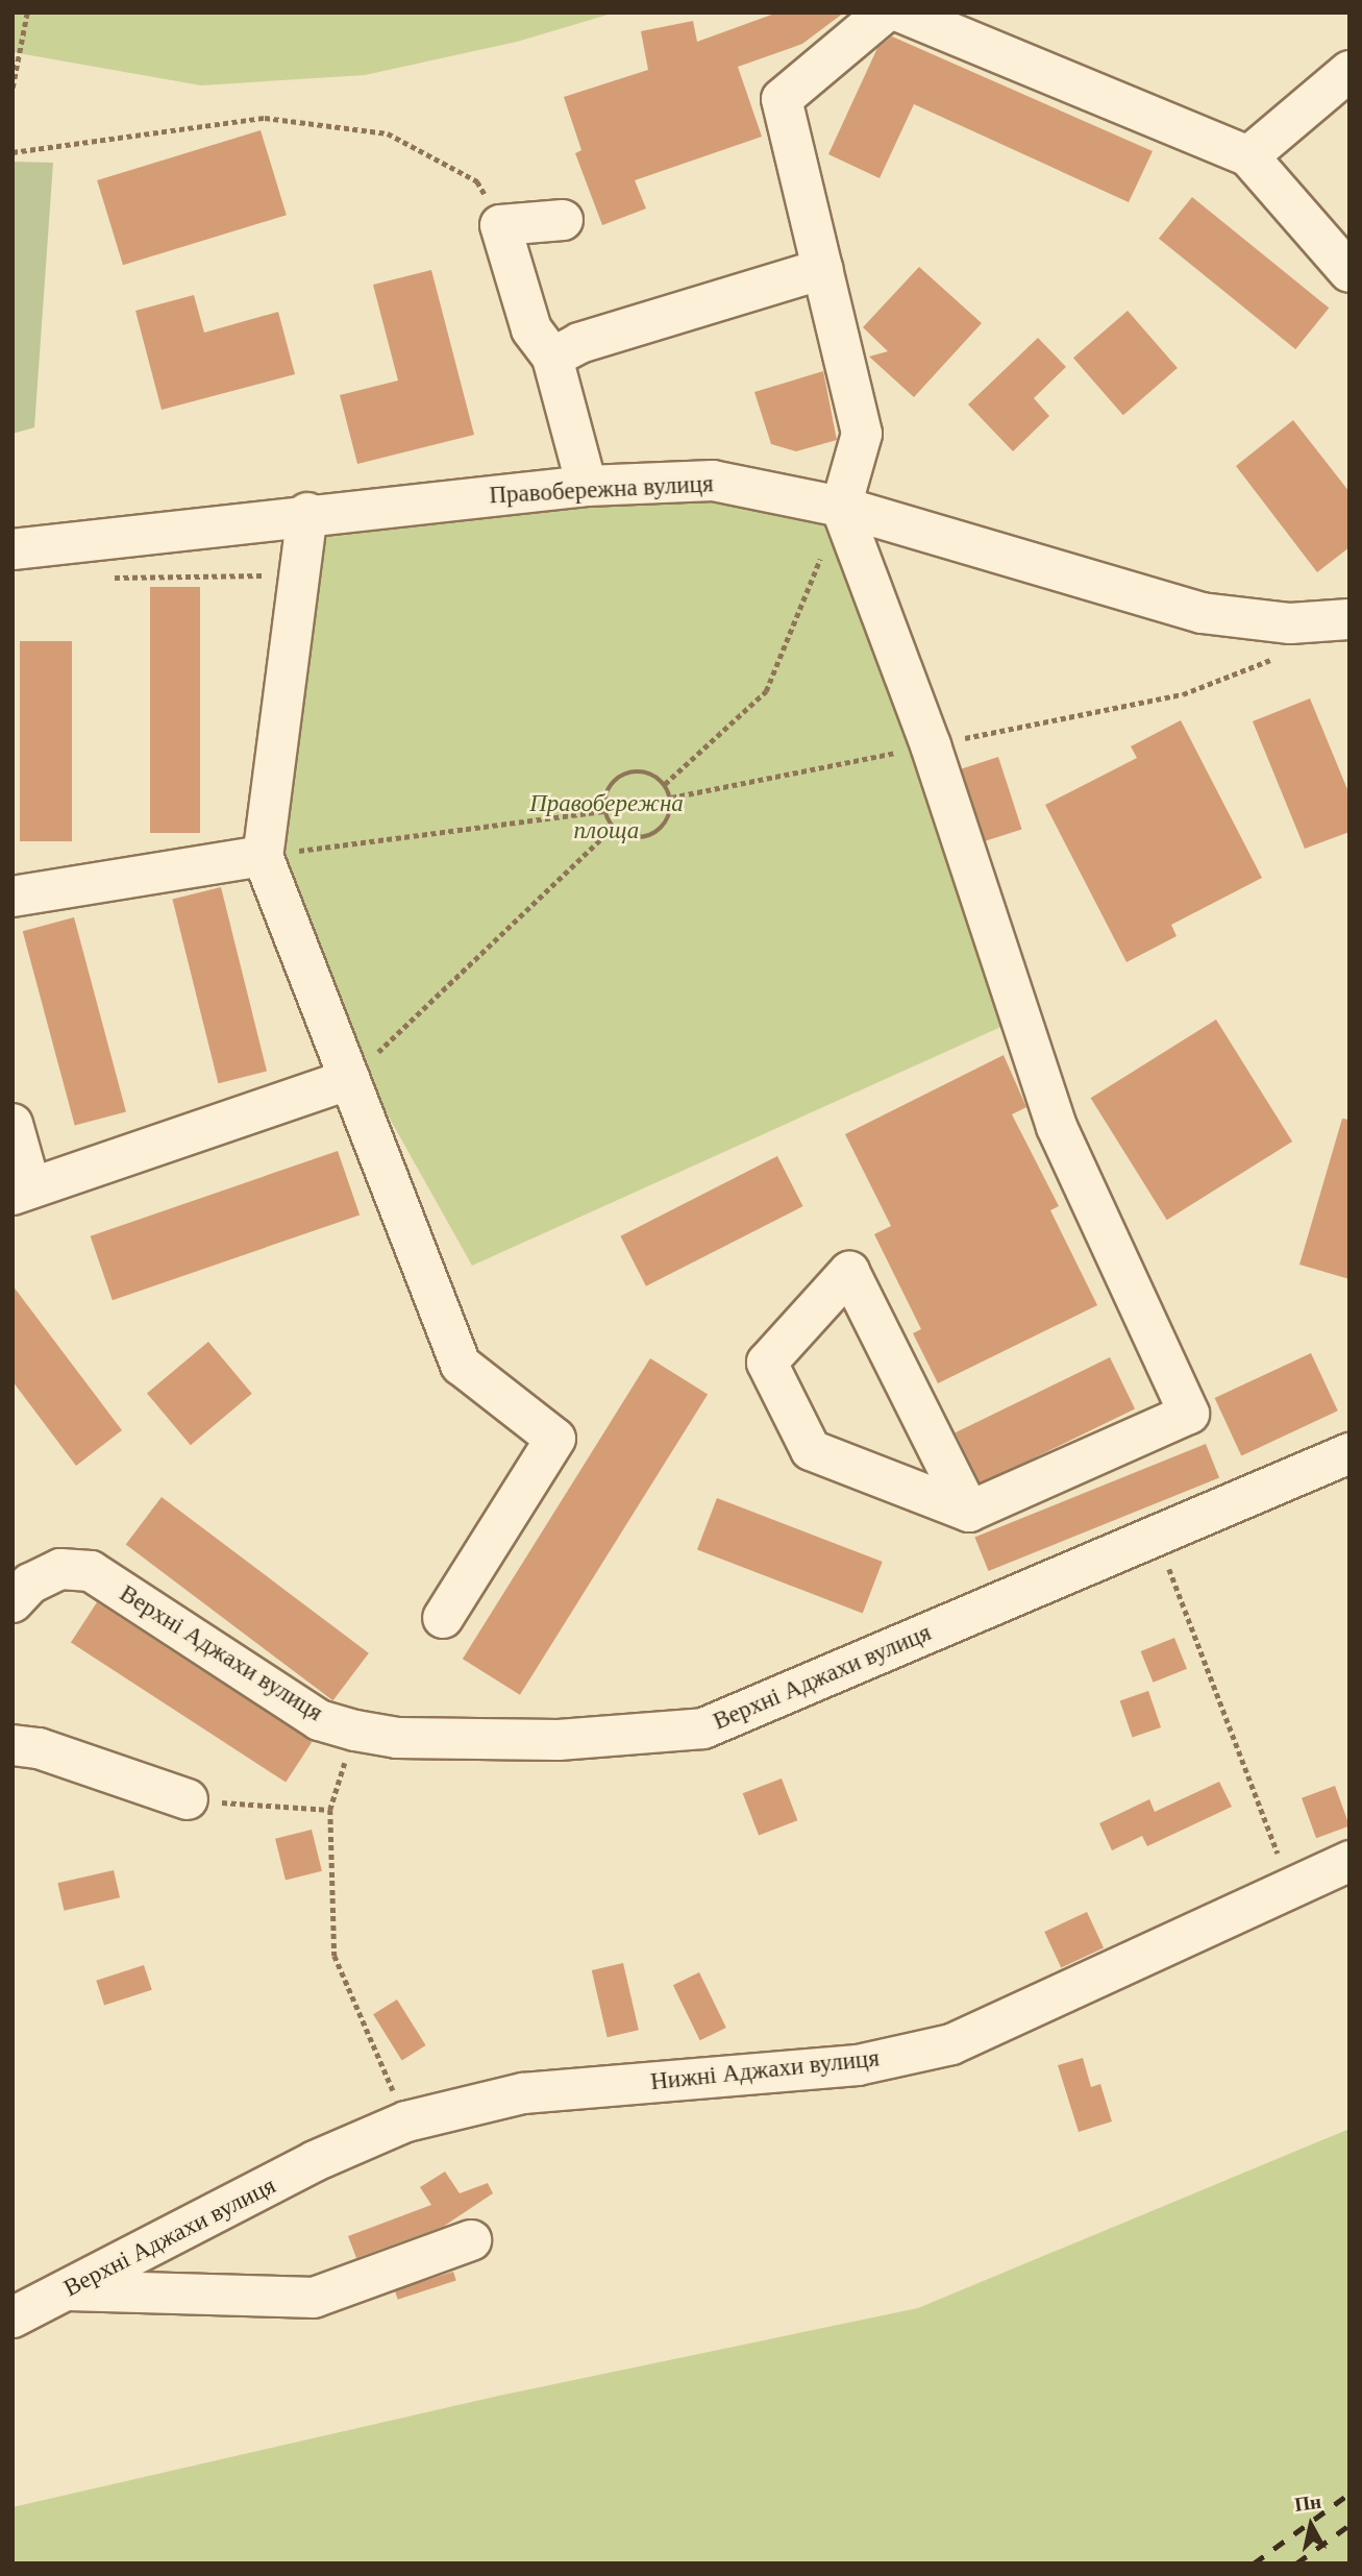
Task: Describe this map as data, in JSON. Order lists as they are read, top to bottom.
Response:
{
  "streets": {
    "street": ["Правобережна вулиця", "Верхні Аджахи вулиця", "Нижні Аджахи вулиця"]
  },
  "crossings": [
    ["Верхні Аджахи вулиця", "Нижні Аджахи вулиця"]
  ],
  "parks": ["Правобережна площа"],
  "north": "top"
}
